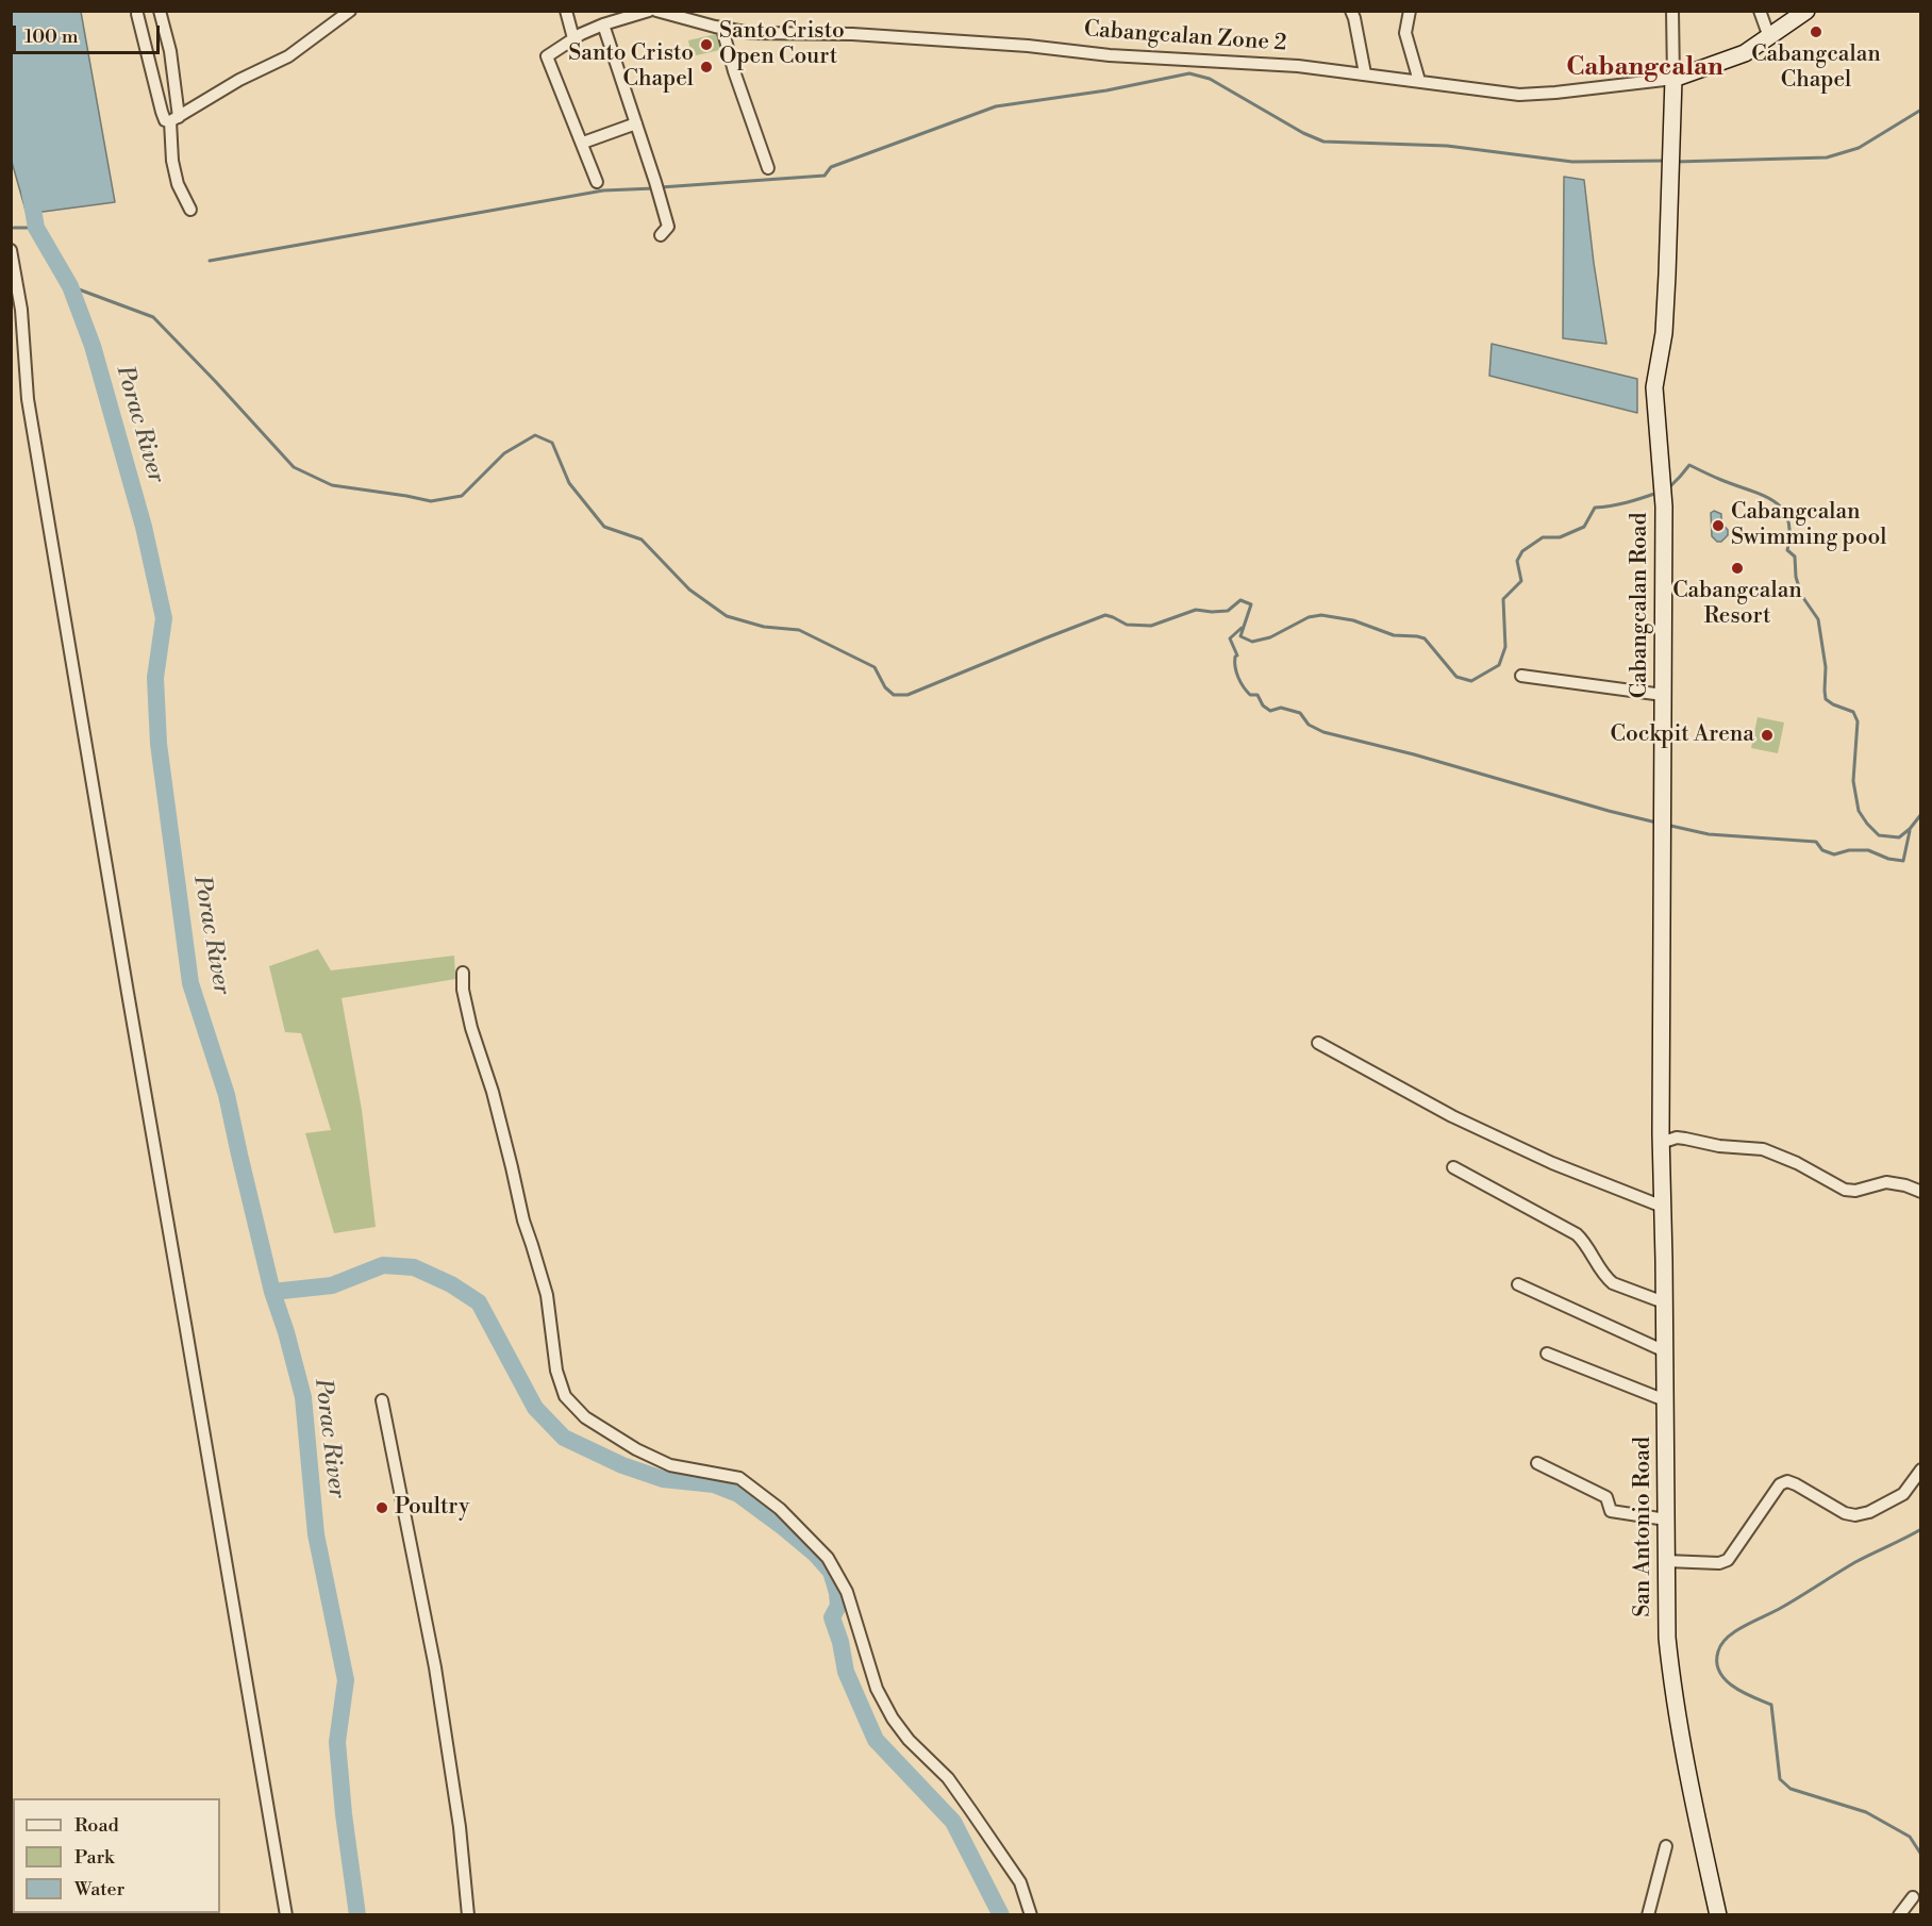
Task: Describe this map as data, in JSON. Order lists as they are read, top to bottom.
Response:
{
  "streets": {
    "street": ["Cabangcalan Zone 2", "Cabangcalan Road", "San Antonio Road"]
  },
  "crossings": [
    ["Cabangcalan Zone 2", "Cabangcalan Road"],
    ["Cabangcalan Road", "San Antonio Road"]
  ],
  "districts": ["Cabangcalan"],
  "water": ["Porac River"],
  "places": [
    "Cabangcalan Chapel",
    "Santo Cristo Open Court",
    "Santo Cristo Chapel",
    "Cabangcalan Swimming pool",
    "Cabangcalan Resort",
    "Cockpit Arena",
    "Poultry"
  ],
  "legend": ["Road", "Park", "Water"],
  "scale_bar": "100 m"
}
